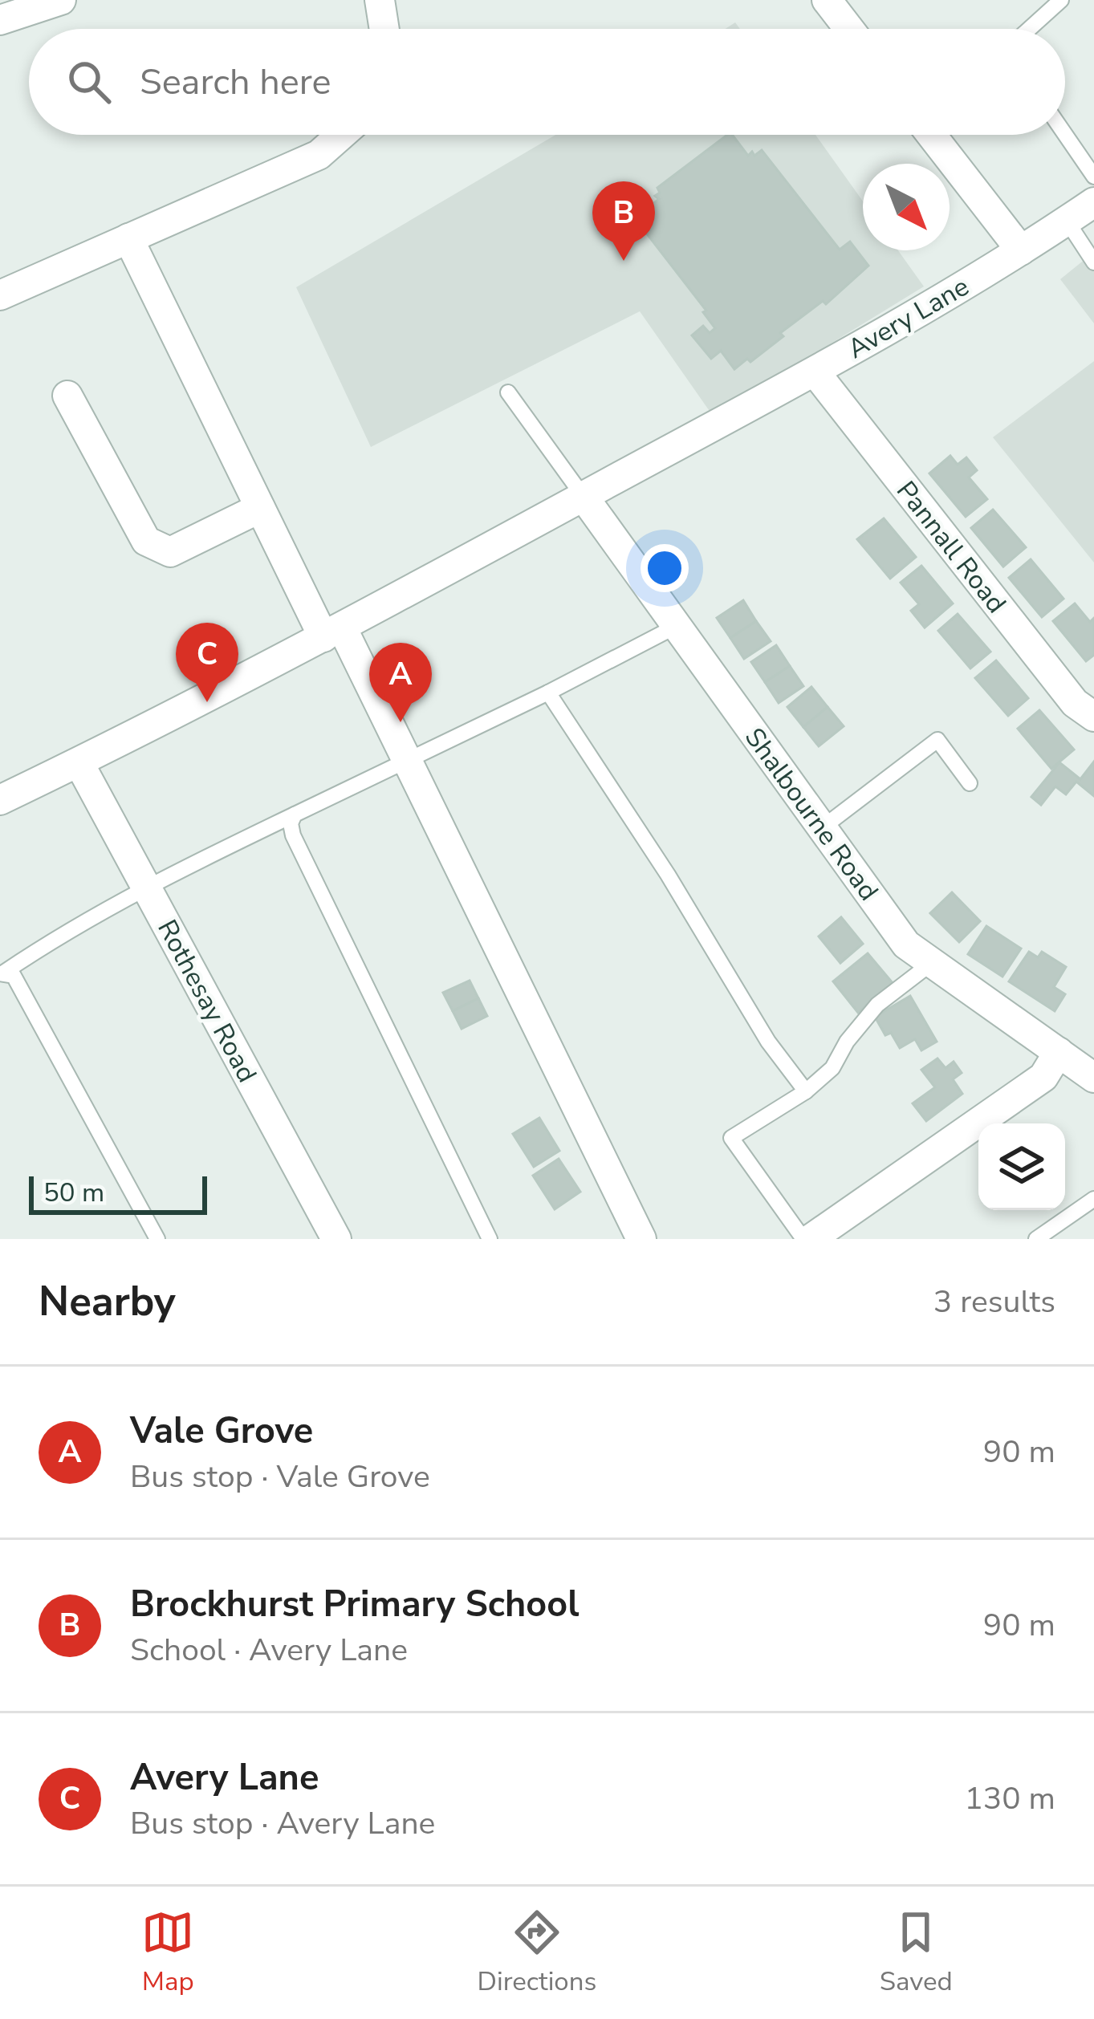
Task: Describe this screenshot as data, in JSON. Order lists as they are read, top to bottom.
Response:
{
  "streets": {
    "street": [
      "Avery Lane",
      "Pannall Road",
      "Shalbourne Road",
      "Rothesay Road"
    ]
  },
  "crossings": [
    ["Avery Lane", "Pannall Road"],
    ["Avery Lane", "Shalbourne Road"],
    ["Avery Lane", "Rothesay Road"]
  ],
  "scale_bar": "50 m",
  "north": "bottom right",
  "page": {
    "search": "Search here",
    "pins": ["B", "C", "A"],
    "scale": "50 m",
    "heading": ["Nearby", "3 results"],
    "list": [
      {
        "mark": "A",
        "name": "Vale Grove",
        "note": "Bus stop · Vale Grove",
        "value": "90 m"
      },
      {
        "mark": "B",
        "name": "Brockhurst Primary School",
        "note": "School · Avery Lane",
        "value": "90 m"
      },
      {
        "mark": "C",
        "name": "Avery Lane",
        "note": "Bus stop · Avery Lane",
        "value": "130 m"
      }
    ],
    "nav": ["Map", "Directions", "Saved"]
  }
}
